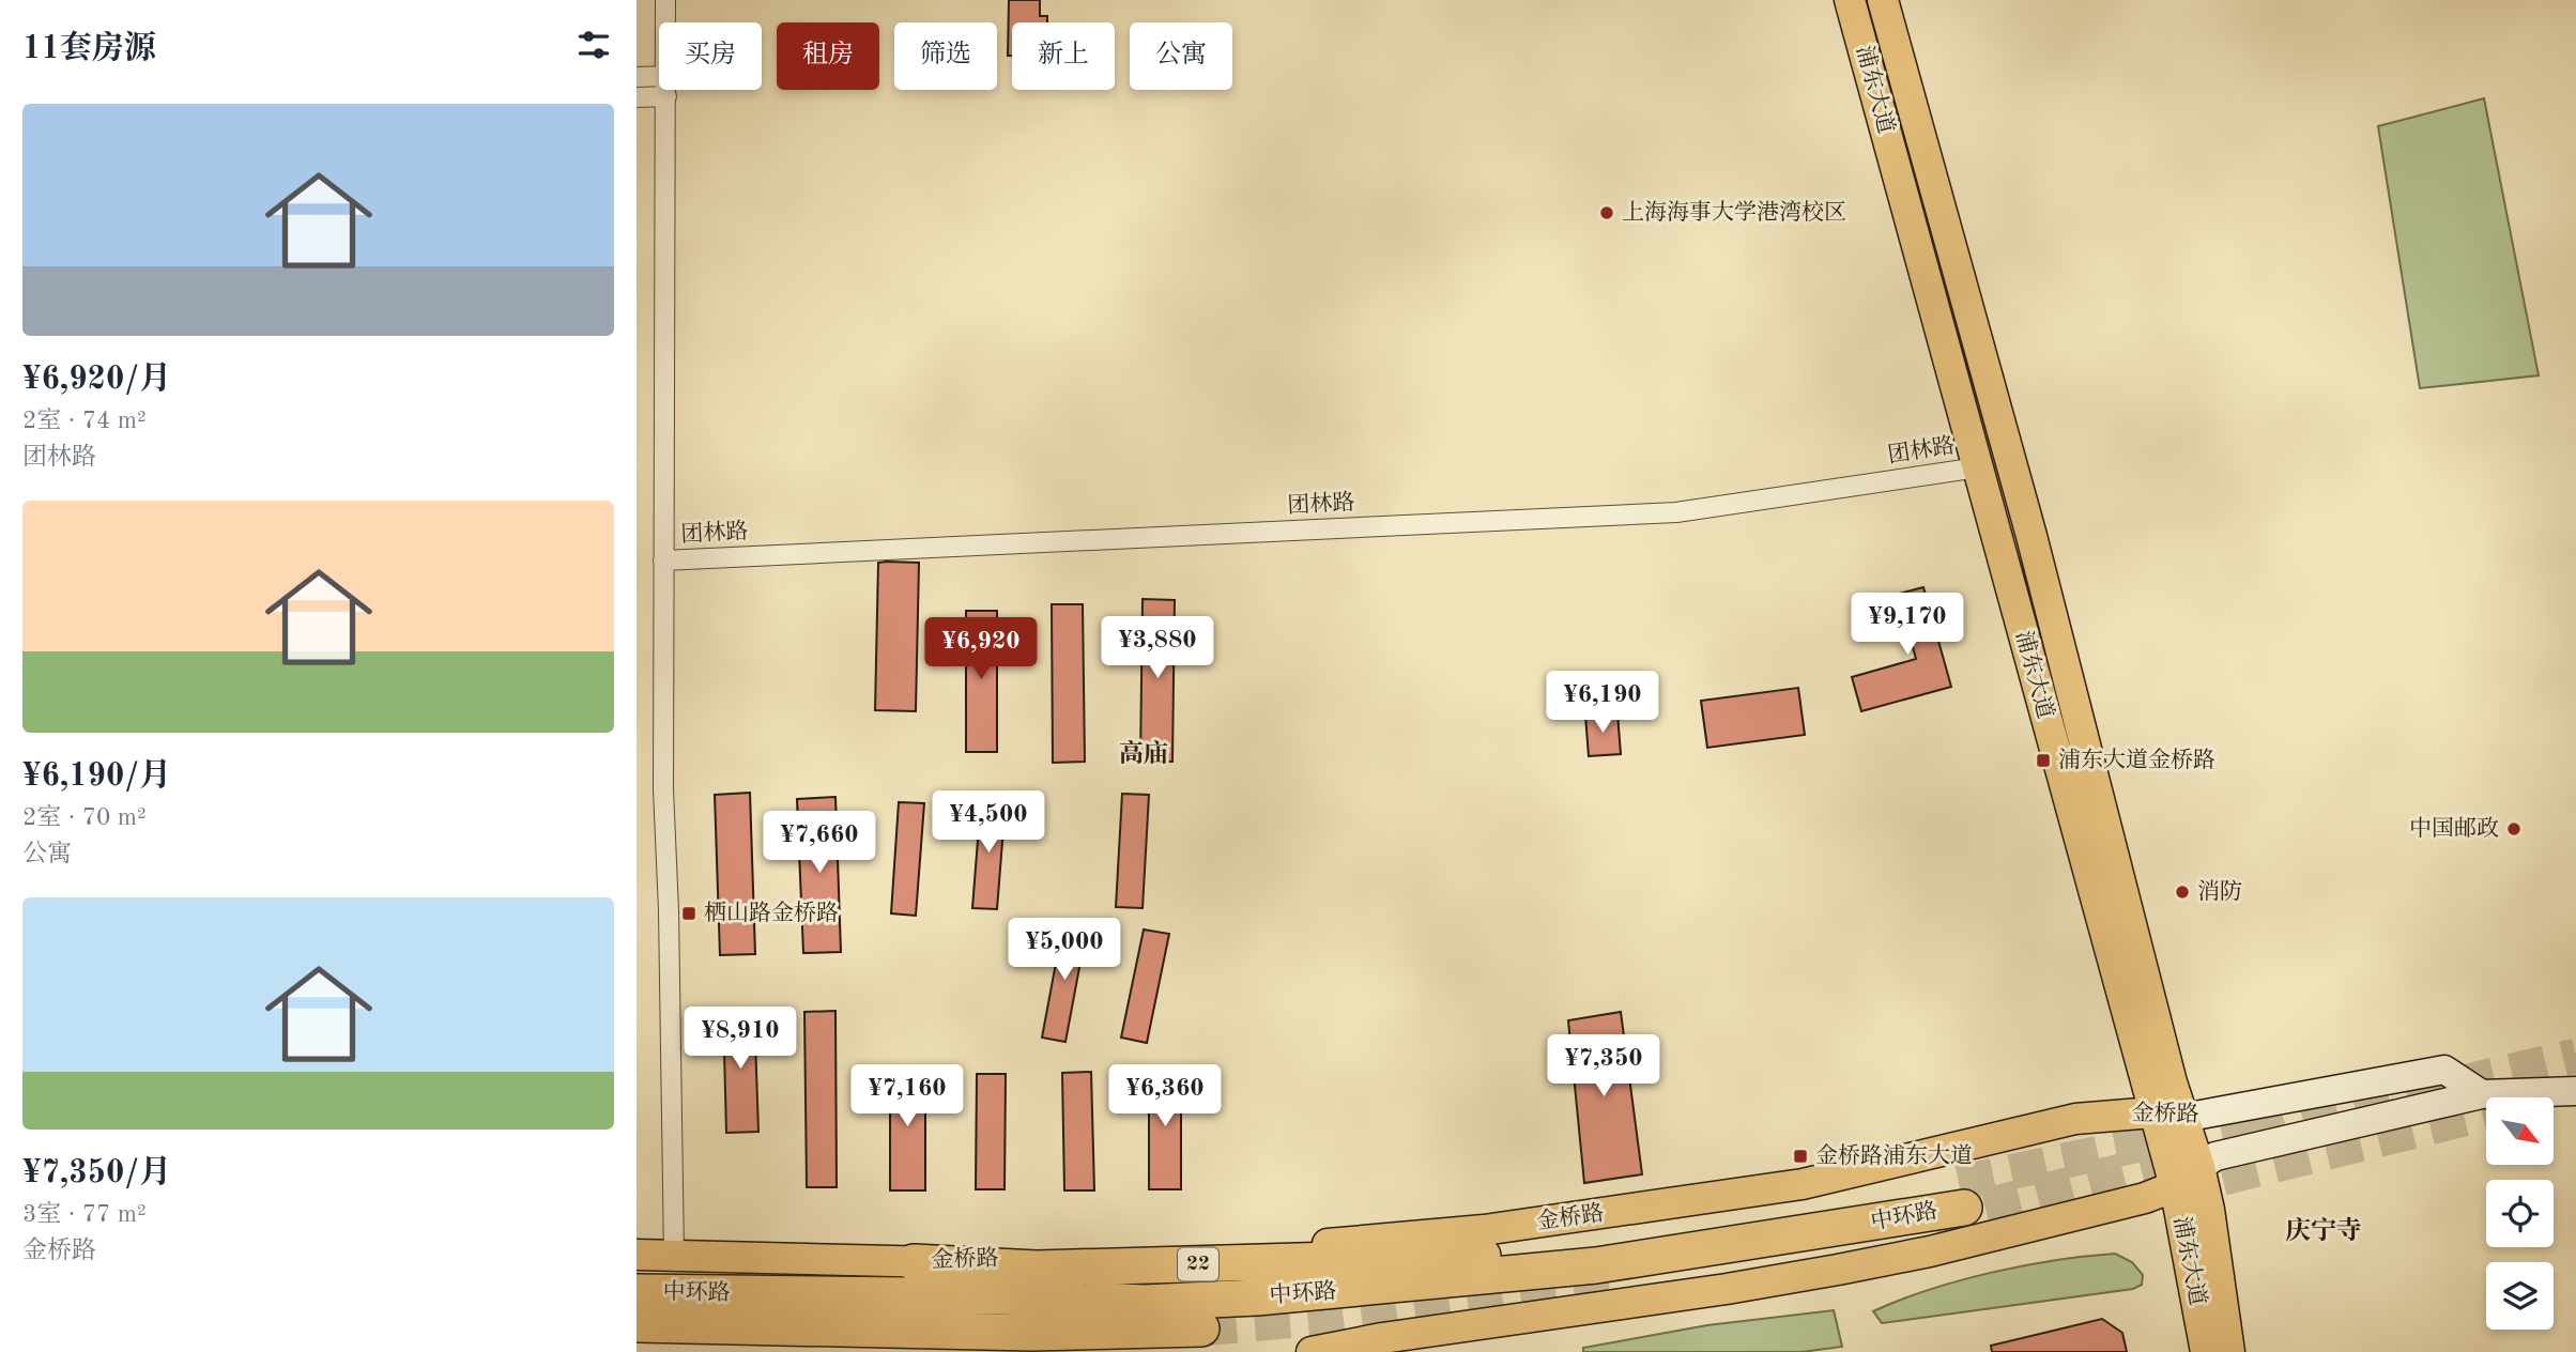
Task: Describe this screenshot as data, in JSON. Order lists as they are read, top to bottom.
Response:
{
  "streets": {
    "highway": ["中环路", "22"],
    "main road": ["浦东大道", "金桥路"],
    "street": ["团林路"]
  },
  "crossings": [
    ["浦东大道", "团林路"],
    ["浦东大道", "金桥路"],
    ["金桥路", "22"],
    ["中环路", "22"]
  ],
  "districts": ["高庙", "庆宁寺"],
  "places": {
    "other": ["上海海事大学港湾校区", "中国邮政", "消防"],
    "transit": ["浦东大道金桥路", "栖山路金桥路", "金桥路浦东大道"]
  },
  "north": "bottom right",
  "page": {
    "heading": "11套房源",
    "chip": [
      "买房",
      "租房",
      "筛选",
      "新上",
      "公寓"
    ],
    "list": [
      {
        "name": "¥6,920/月",
        "note": "2室 · 74 m² · 团林路"
      },
      {
        "name": "¥6,190/月",
        "note": "2室 · 70 m² · 公寓"
      },
      {
        "name": "¥7,350/月",
        "note": "3室 · 77 m² · 金桥路"
      }
    ],
    "price": [
      "¥9,170",
      "¥3,880",
      "¥6,920",
      "¥6,190",
      "¥4,500",
      "¥7,660",
      "¥5,000",
      "¥8,910",
      "¥7,350",
      "¥7,160",
      "¥6,360"
    ]
  }
}
